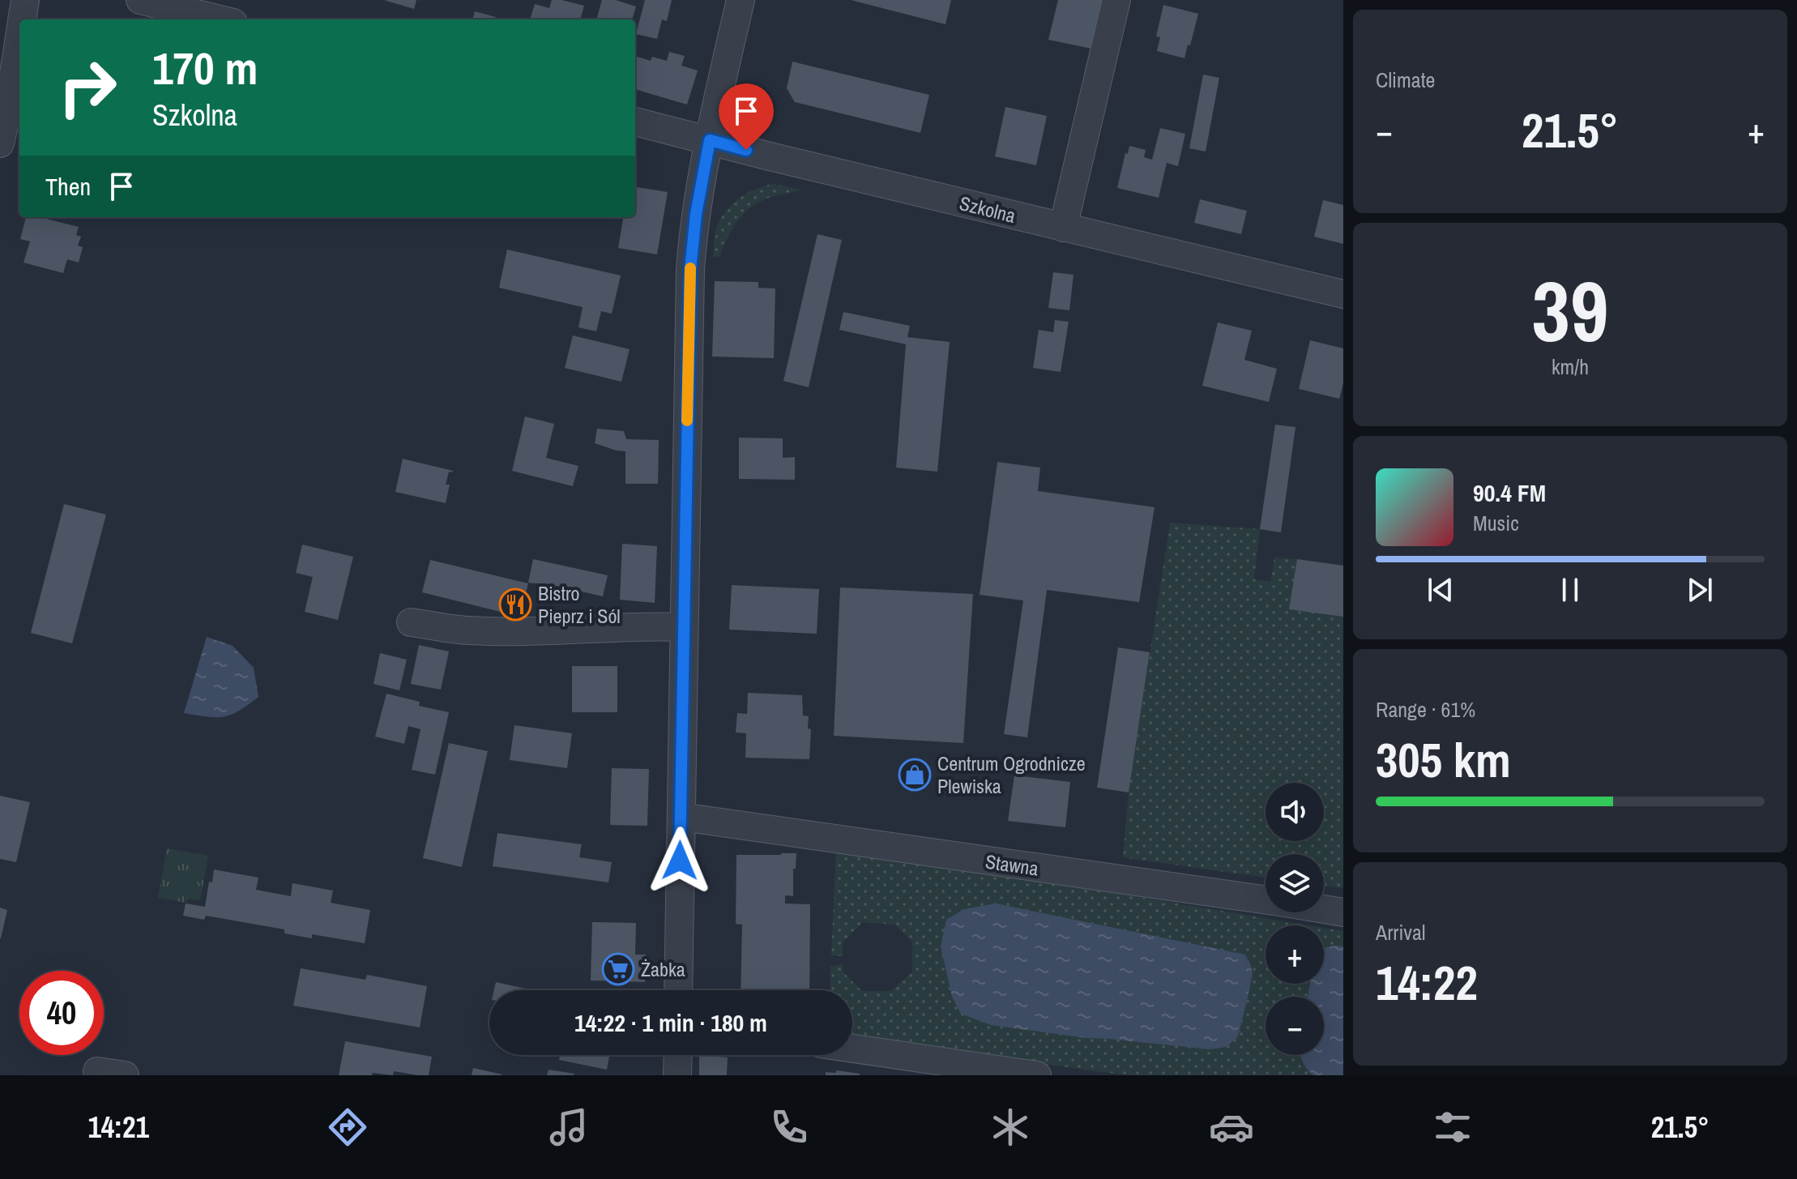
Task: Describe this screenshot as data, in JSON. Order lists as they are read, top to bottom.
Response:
{
  "streets": {
    "street": ["Szkolna", "Stawna"]
  },
  "places": {
    "restaurant": ["Bistro Pieprz i Sól"],
    "shop": ["Centrum Ogrodnicze Plewiska"],
    "supermarket": ["Żabka"]
  },
  "page": {
    "tile": [
      "Climate",
      ["39", "km/h"],
      ["Range · 61%", "305 km"],
      ["Arrival", "14:22"]
    ],
    "turn": ["170 m", "Szkolna"],
    "heat": ["−", "21.5°", "+"],
    "then": "Then",
    "song": ["90.4 FM", "Music"],
    "map_buttons": ["+", "−"],
    "limit": "40",
    "trip": "14:22 · 1 min · 180 m",
    "tabs": ["14:21", "21.5°"]
  }
}
